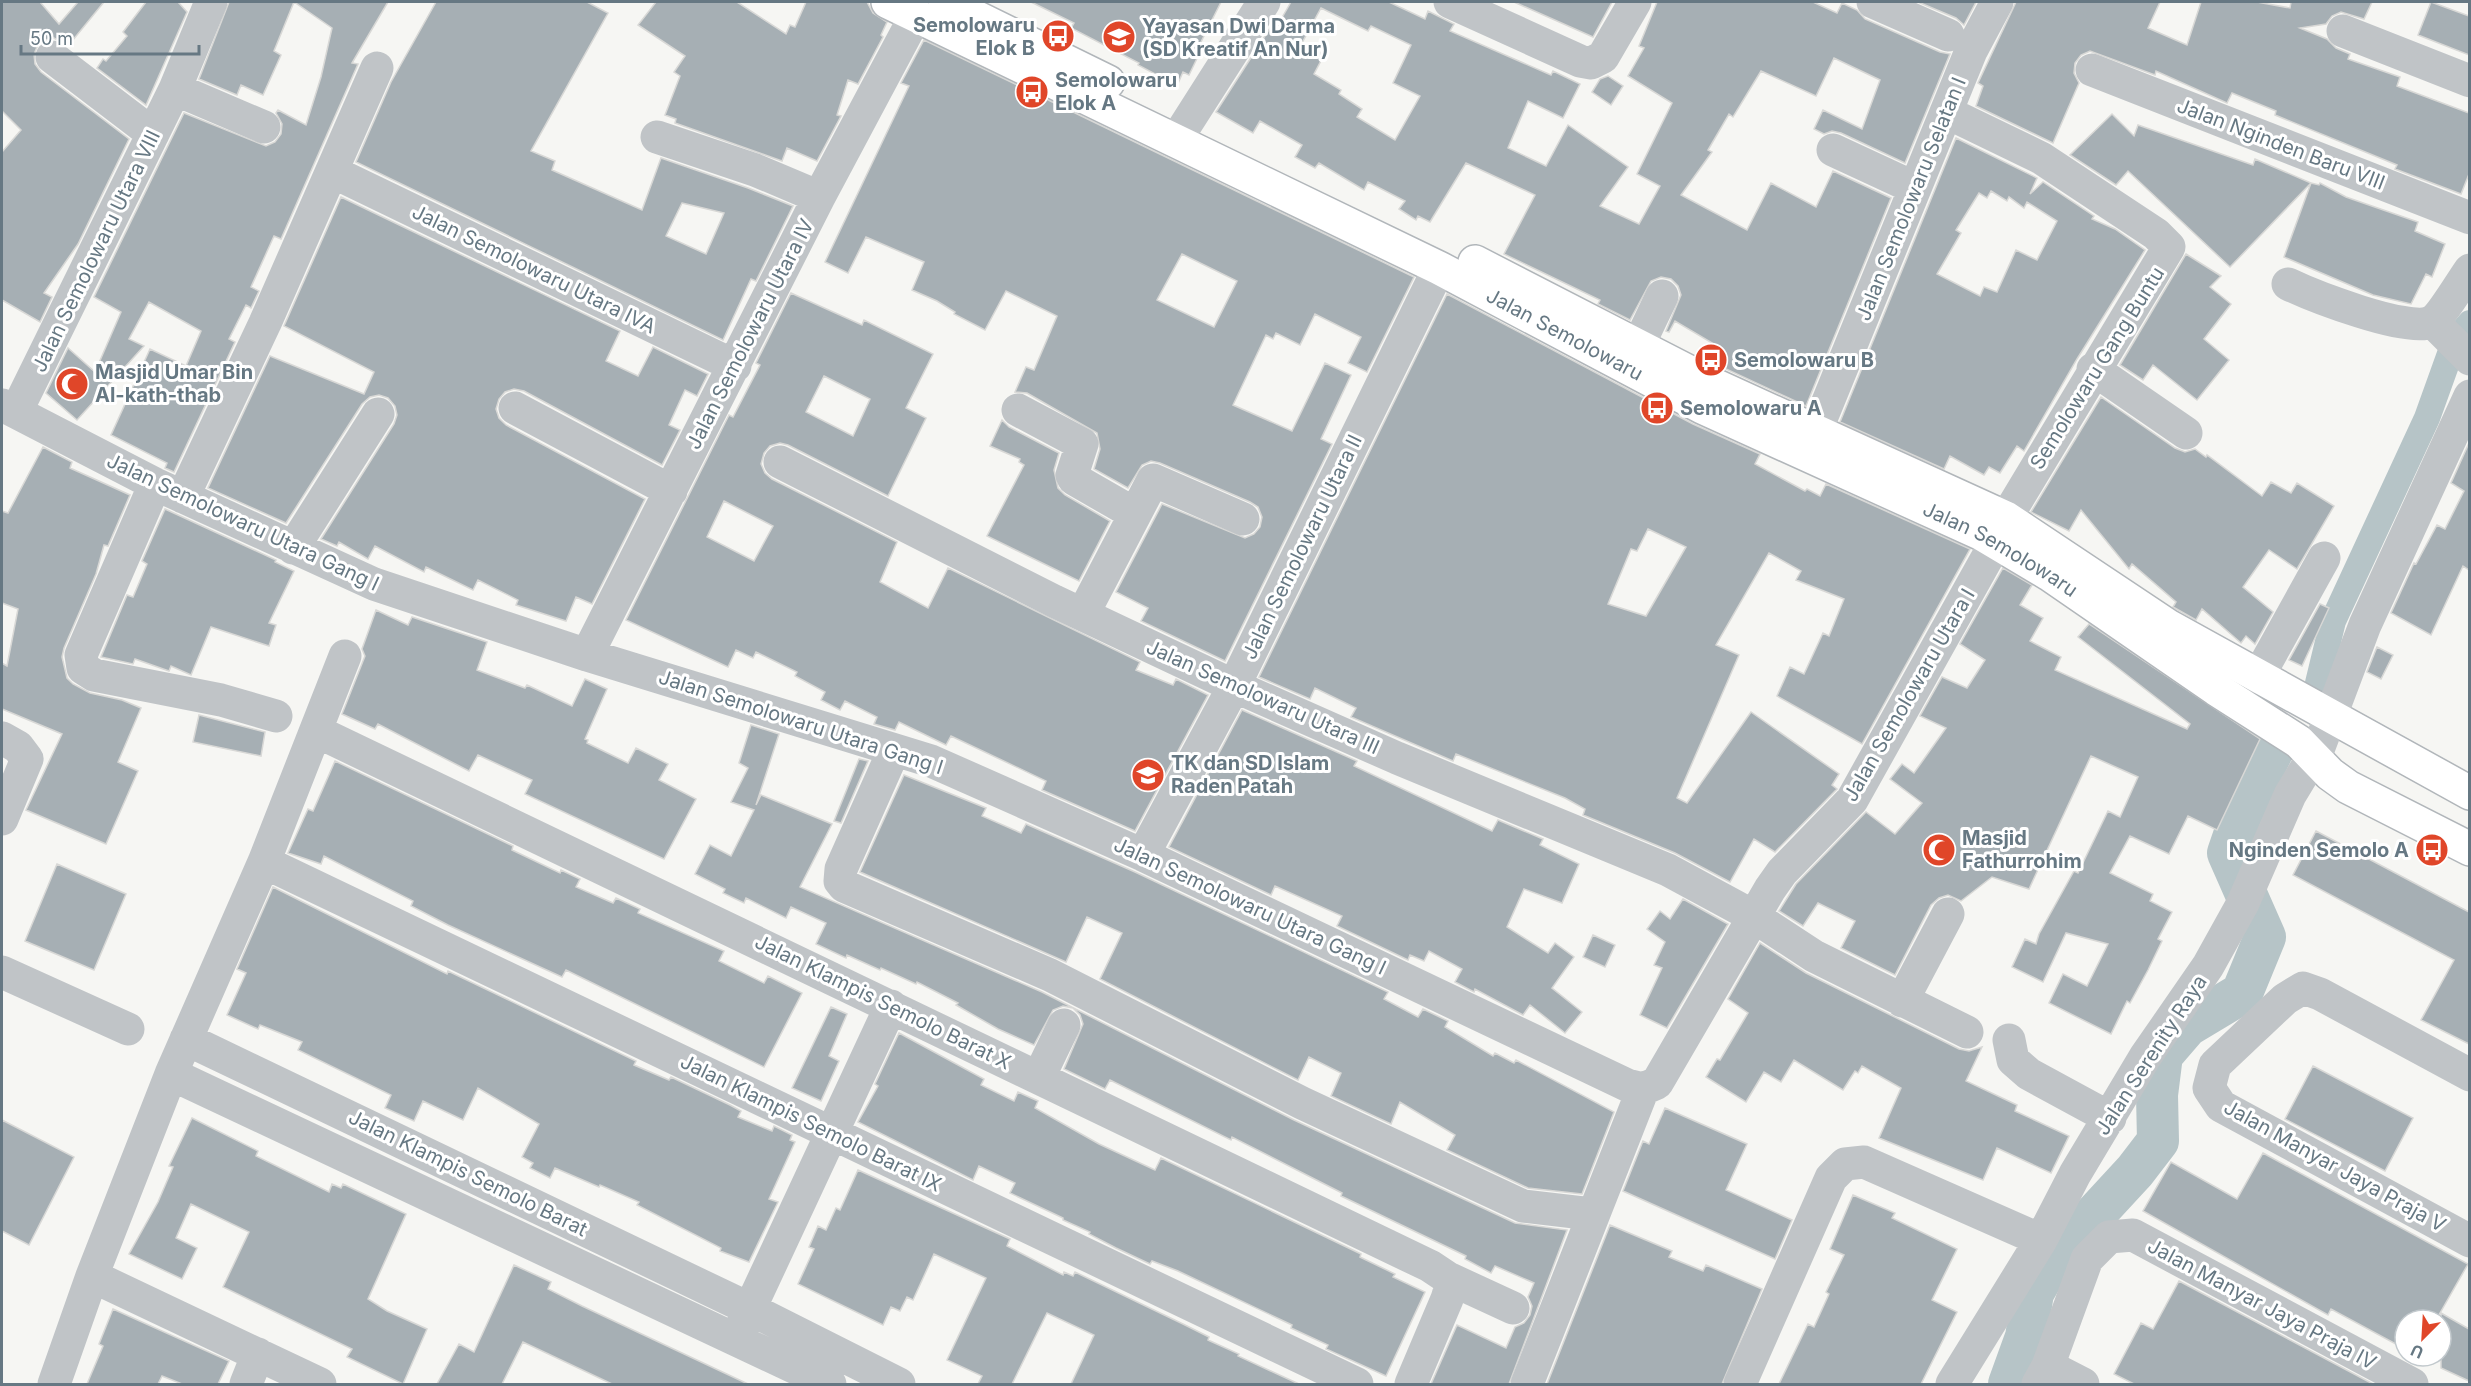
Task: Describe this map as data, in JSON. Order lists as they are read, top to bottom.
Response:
{
  "streets": {
    "main road": ["Jalan Semolowaru"],
    "street": [
      "Jalan Nginden Baru VIII",
      "Jalan Semolowaru Selatan I",
      "Jalan Semolowaru Utara VIII",
      "Jalan Semolowaru Utara IVA",
      "Jalan Semolowaru Utara IV",
      "Semolowaru Gang Buntu",
      "Jalan Semolowaru Utara Gang I",
      "Jalan Semolowaru Utara II",
      "Jalan Semolowaru Utara I",
      "Jalan Semolowaru Utara III",
      "Jalan Klampis Semolo Barat X",
      "Jalan Serenity Raya",
      "Jalan Klampis Semolo Barat IX",
      "Jalan Manyar Jaya Praja V",
      "Jalan Klampis Semolo Barat",
      "Jalan Manyar Jaya Praja IV"
    ]
  },
  "crossings": [
    ["Jalan Semolowaru Selatan I", "Jalan Semolowaru"],
    ["Jalan Semolowaru Selatan I", "Semolowaru Gang Buntu"],
    ["Jalan Semolowaru Utara VIII", "Jalan Semolowaru Utara Gang I"],
    ["Jalan Semolowaru Utara IVA", "Jalan Semolowaru Utara IV"],
    ["Jalan Semolowaru Utara IV", "Jalan Semolowaru"],
    ["Jalan Semolowaru Utara IV", "Jalan Semolowaru Utara Gang I"],
    ["Jalan Semolowaru", "Semolowaru Gang Buntu"],
    ["Jalan Semolowaru", "Jalan Semolowaru Utara II"],
    ["Jalan Semolowaru", "Jalan Semolowaru Utara I"],
    ["Jalan Semolowaru", "Jalan Serenity Raya"],
    ["Semolowaru Gang Buntu", "Jalan Semolowaru Utara I"],
    ["Jalan Semolowaru Utara Gang I", "Jalan Semolowaru Utara II"],
    ["Jalan Semolowaru Utara Gang I", "Jalan Semolowaru Utara I"],
    ["Jalan Semolowaru Utara II", "Jalan Semolowaru Utara III"],
    ["Jalan Semolowaru Utara I", "Jalan Semolowaru Utara III"]
  ],
  "places": {
    "bus stop": [
      "Semolowaru Elok B",
      "Semolowaru Elok A",
      "Semolowaru B",
      "Semolowaru A",
      "Nginden Semolo A"
    ],
    "school or university": ["Yayasan Dwi Darma (SD Kreatif An Nur)", "TK dan SD Islam Raden Patah"],
    "mosque": ["Masjid Umar Bin Al-kath-thab", "Masjid Fathurrohim"]
  },
  "scale_bar": "50 m",
  "north": "bottom left"
}
